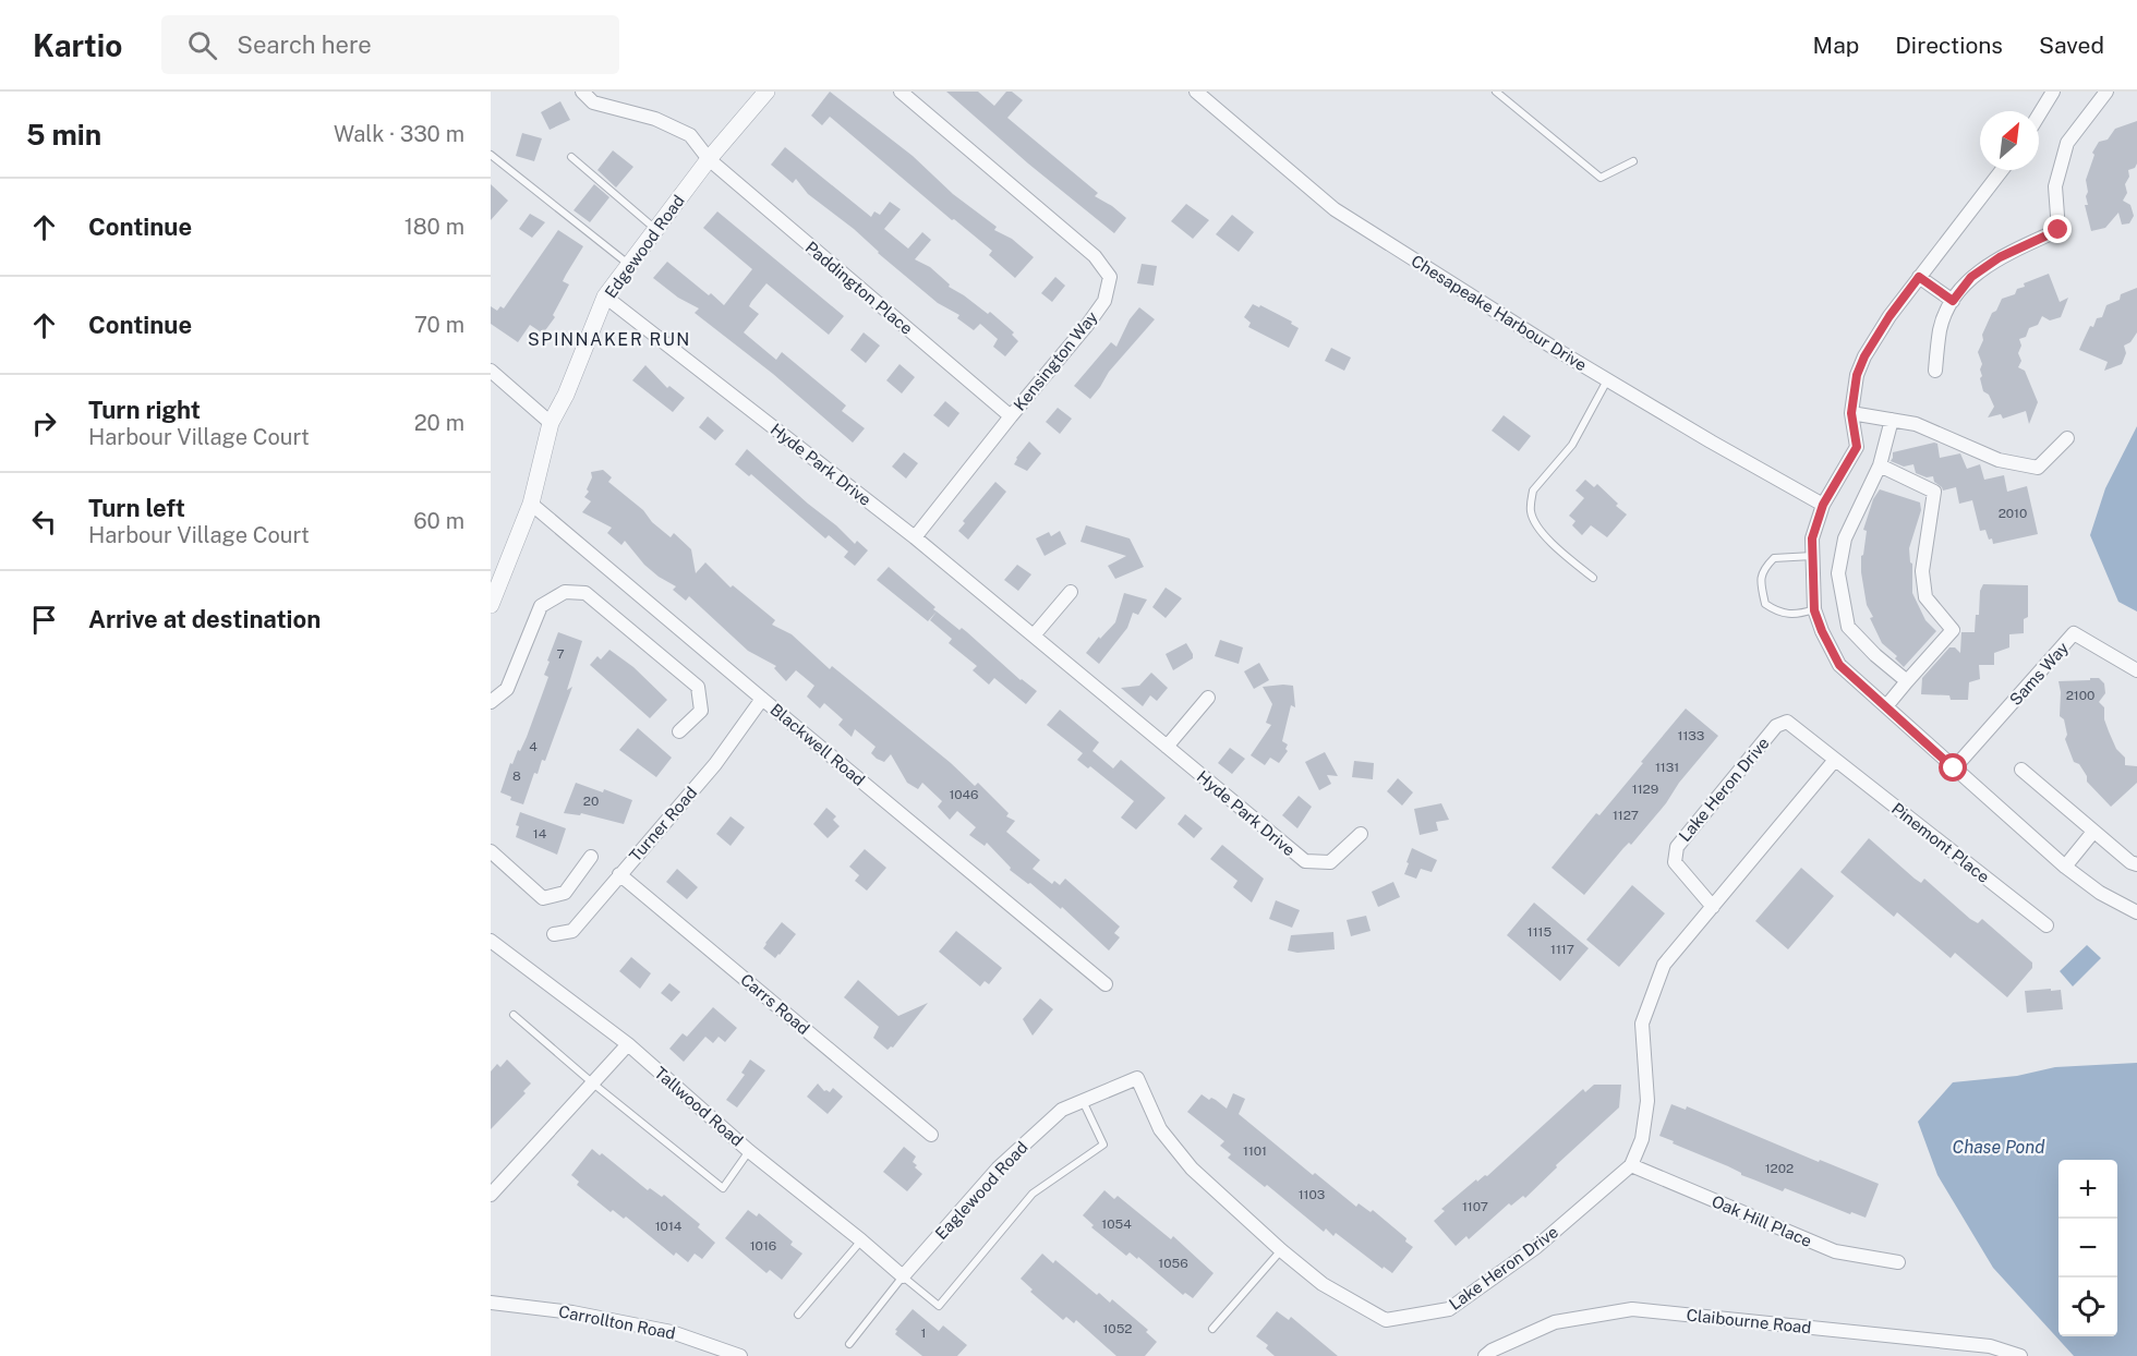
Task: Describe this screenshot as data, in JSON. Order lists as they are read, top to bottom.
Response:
{
  "streets": {
    "street": [
      "Edgewood Road",
      "Paddington Place",
      "Chesapeake Harbour Drive",
      "Kensington Way",
      "Hyde Park Drive",
      "Sams Way",
      "Blackwell Road",
      "Lake Heron Drive",
      "Turner Road",
      "Pinemont Place",
      "Carrs Road",
      "Tallwood Road",
      "Eaglewood Road",
      "Oak Hill Place",
      "Claibourne Road",
      "Carrollton Road"
    ]
  },
  "crossings": [
    ["Edgewood Road", "Paddington Place"],
    ["Edgewood Road", "Hyde Park Drive"],
    ["Edgewood Road", "Blackwell Road"],
    ["Paddington Place", "Kensington Way"],
    ["Kensington Way", "Hyde Park Drive"],
    ["Blackwell Road", "Turner Road"],
    ["Lake Heron Drive", "Pinemont Place"],
    ["Lake Heron Drive", "Eaglewood Road"],
    ["Lake Heron Drive", "Oak Hill Place"],
    ["Turner Road", "Carrs Road"],
    ["Tallwood Road", "Eaglewood Road"]
  ],
  "districts": ["SPINNAKER RUN"],
  "water": ["Chase Pond"],
  "house_numbers": [
    "2010",
    "7",
    "2100",
    "1133",
    "4",
    "1131",
    "8",
    "1129",
    "1046",
    "20",
    "1127",
    "14",
    "1115",
    "1117",
    "1101",
    "1202",
    "1103",
    "1107",
    "1054",
    "1014",
    "1016",
    "1056",
    "1052",
    "1"
  ],
  "north": "top right",
  "page": {
    "header": "Kartio",
    "search": "Search here",
    "nav": ["Map", "Directions", "Saved"],
    "heading": ["5 min", "Walk · 330 m"],
    "list": [
      ["Continue", "180 m"],
      ["Continue", "70 m"],
      ["Turn right", "Harbour Village Court", "20 m"],
      ["Turn left", "Harbour Village Court", "60 m"],
      "Arrive at destination"
    ],
    "map_buttons": ["+", "−"]
  }
}
